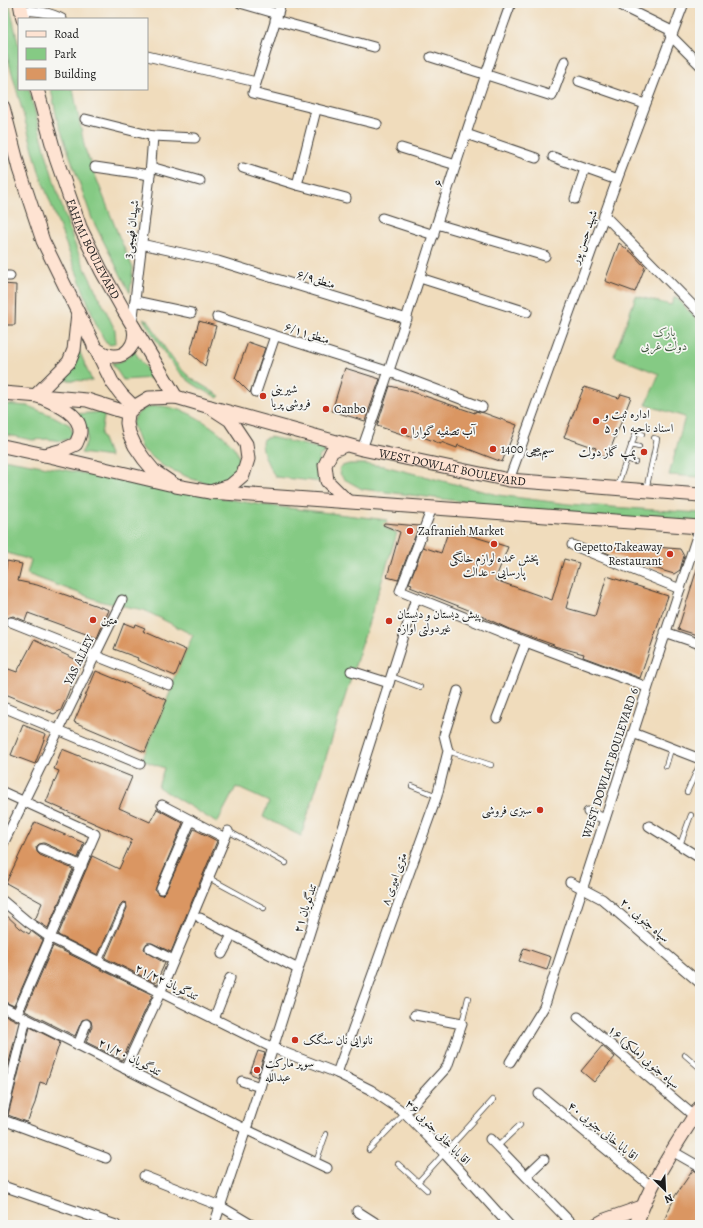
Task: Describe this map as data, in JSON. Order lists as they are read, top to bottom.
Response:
{
  "streets": {
    "main road": ["FAHIMI BOULEVARD", "WEST DOWLAT BOULEVARD"],
    "street": [
      "۶",
      "3شهیدان فهیمی",
      "شهید حسن پور",
      "منطق۶/۹",
      "منطق۶/۱۱",
      "YAS ALLEY",
      "WEST DOWLAT BOULEVARD 6",
      "۸ متری امیری",
      "۲۱ تندگویان",
      "۲۰ سپاه جنوبی",
      "۲۱/۲۲ تندگویان",
      "۲۱/۲۰ تندگویان",
      "۱۶ سپاه جنوبی (ملکی)",
      "۴۰ اقا بابا خانی جنوبی",
      "۳۶ اقا بابا خانی جنوبی"
    ]
  },
  "crossings": [
    ["۶", "منطق۶/۹"],
    ["۶", "منطق۶/۱۱"],
    ["۶", "WEST DOWLAT BOULEVARD"],
    ["3شهیدان فهیمی", "FAHIMI BOULEVARD"],
    ["3شهیدان فهیمی", "منطق۶/۹"],
    ["شهید حسن پور", "WEST DOWLAT BOULEVARD"],
    ["FAHIMI BOULEVARD", "WEST DOWLAT BOULEVARD"],
    ["WEST DOWLAT BOULEVARD 6", "۲۰ سپاه جنوبی"],
    ["۸ متری امیری", "۳۶ اقا بابا خانی جنوبی"],
    ["۲۱ تندگویان", "۲۱/۲۲ تندگویان"],
    ["۲۱ تندگویان", "۲۱/۲۰ تندگویان"],
    ["۲۱ تندگویان", "۳۶ اقا بابا خانی جنوبی"],
    ["۲۱/۲۲ تندگویان", "۳۶ اقا بابا خانی جنوبی"]
  ],
  "parks": ["پارک دولت غربی"],
  "places": [
    "شیرینی فروشی پریا",
    "Canbo",
    "اداره ثبت و اسناد ناحیه ۱ و ۵",
    "آب تصفیه گوارا",
    "سیم‌پیچی 1400",
    "پمپ گاز دولت",
    "Zafranieh Market",
    "پخش عمده لوازم خانگی پارسایی - عدالت",
    "Gepetto Takeaway Restaurant",
    "متین",
    "پیش دبستان و دبستان غیردولتی آوازه",
    "سبزی فروشی",
    "نانوایی نان سنگک",
    "سوپر مارکت عبدالله"
  ],
  "legend": ["Road", "Park", "Building"],
  "north": "bottom right"
}
